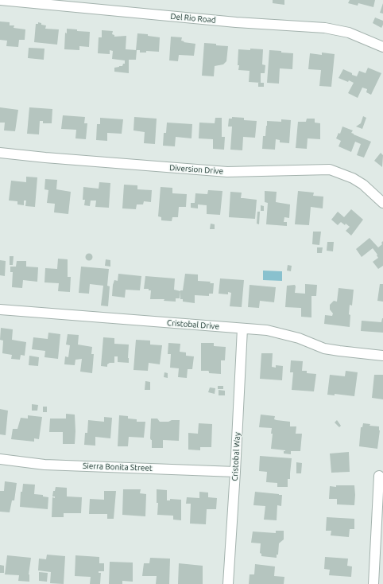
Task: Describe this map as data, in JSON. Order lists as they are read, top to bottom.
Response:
{
  "streets": {
    "street": [
      "Del Rio Road",
      "Diversion Drive",
      "Cristobal Drive",
      "Cristobal Way",
      "Sierra Bonita Street"
    ]
  },
  "crossings": [
    ["Cristobal Drive", "Cristobal Way"],
    ["Cristobal Way", "Sierra Bonita Street"]
  ]
}
